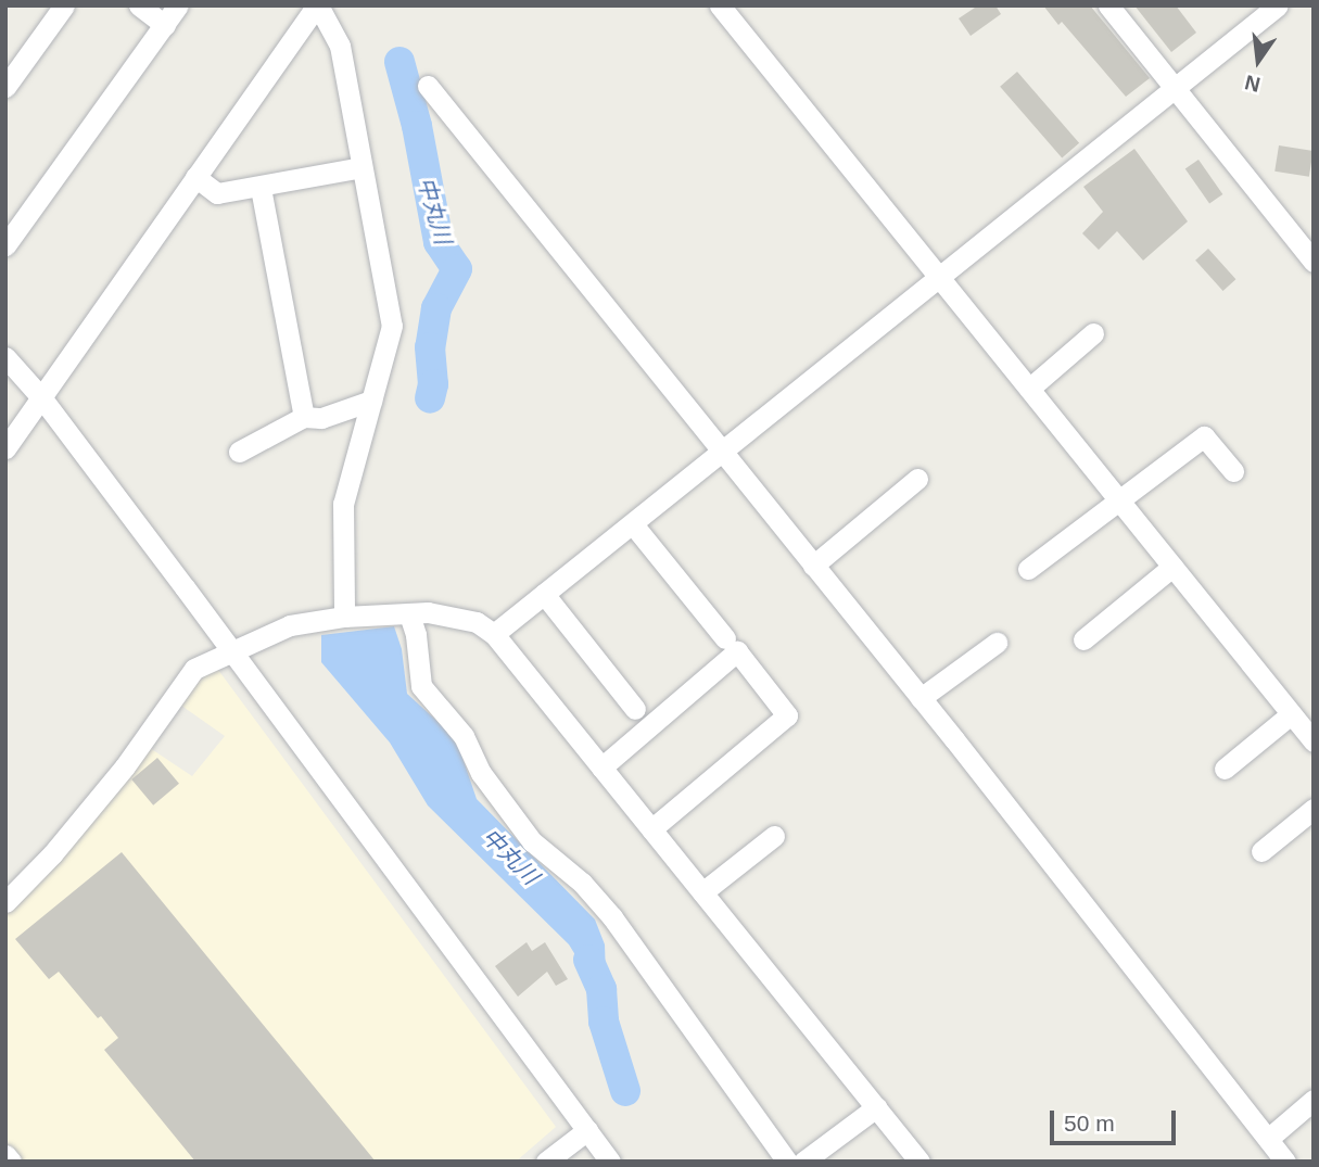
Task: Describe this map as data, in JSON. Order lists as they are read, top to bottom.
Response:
{
  "water": ["中丸川"],
  "scale_bar": "50 m",
  "north": "bottom"
}
